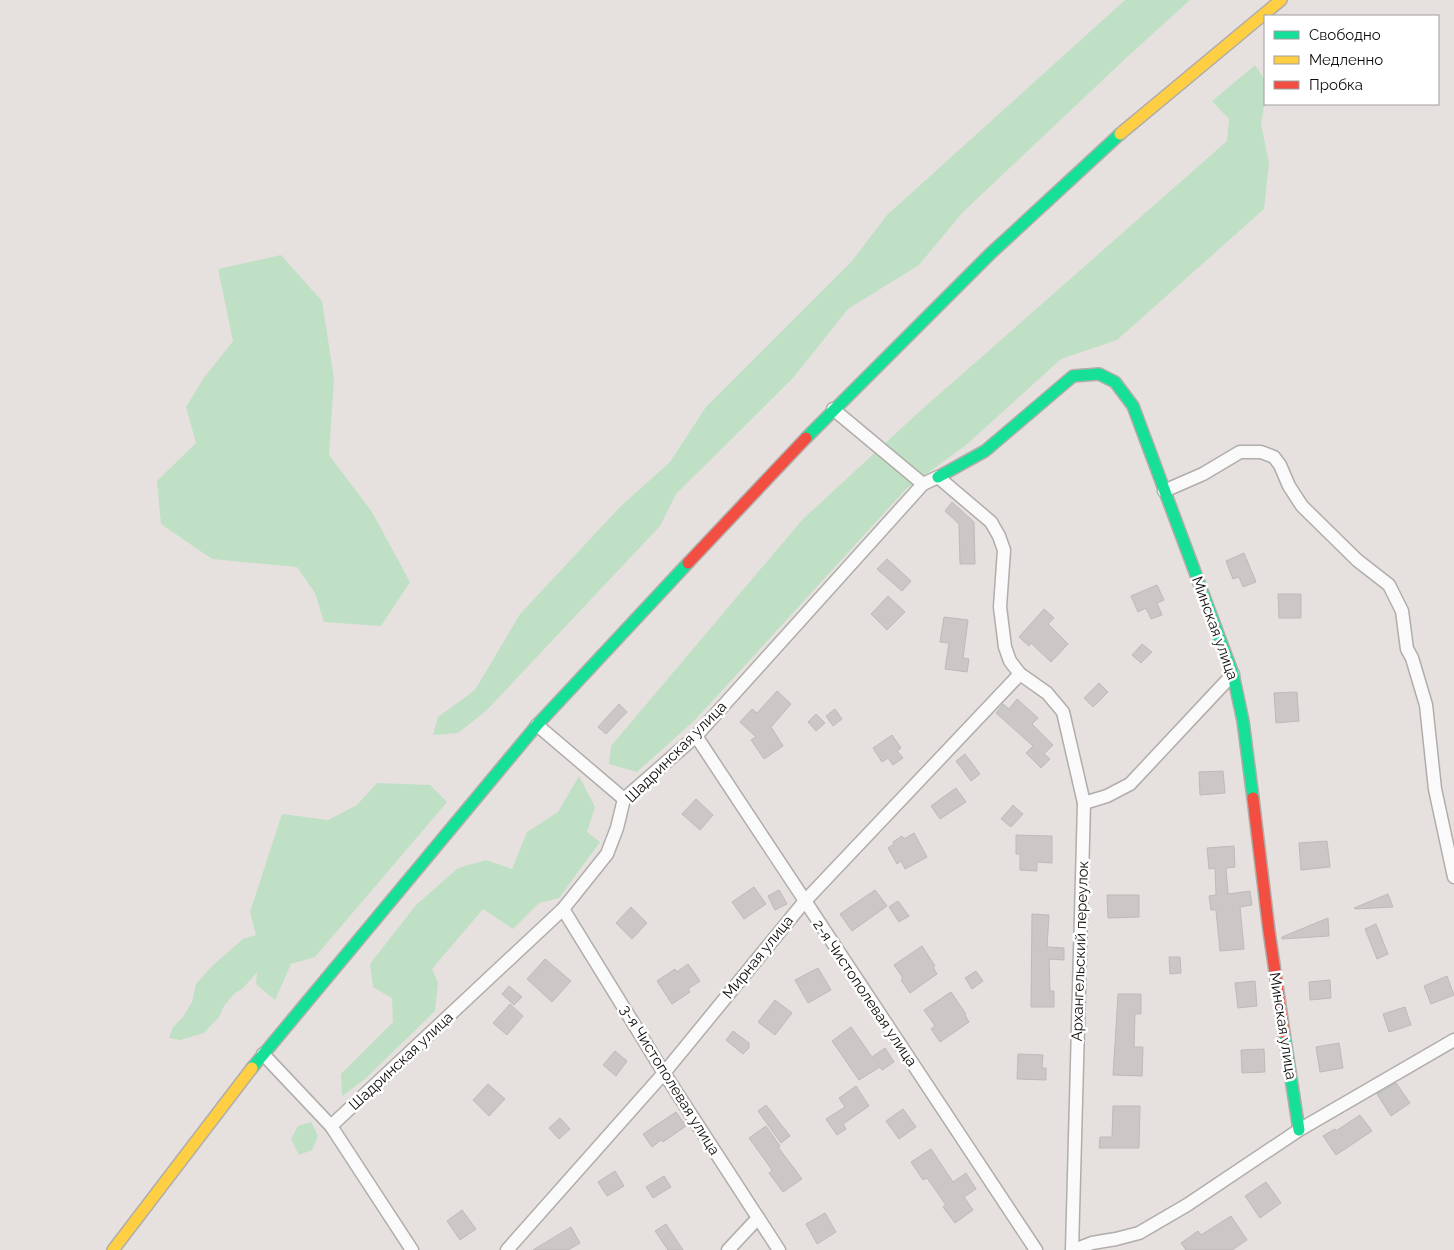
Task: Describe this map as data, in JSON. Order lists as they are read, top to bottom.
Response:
{
  "streets": {
    "main road": ["Минская улица"],
    "street": [
      "Шадринская улица",
      "Архангельский переулок",
      "Мирная улица",
      "2-я Чистополевая улица",
      "3-я Чистополевая улица"
    ]
  },
  "crossings": [
    ["Минская улица", "Шадринская улица"],
    ["Шадринская улица", "2-я Чистополевая улица"],
    ["Шадринская улица", "3-я Чистополевая улица"],
    ["Архангельский переулок", "Мирная улица"],
    ["Мирная улица", "2-я Чистополевая улица"],
    ["Мирная улица", "3-я Чистополевая улица"]
  ],
  "legend": ["Свободно", "Медленно", "Пробка"]
}
